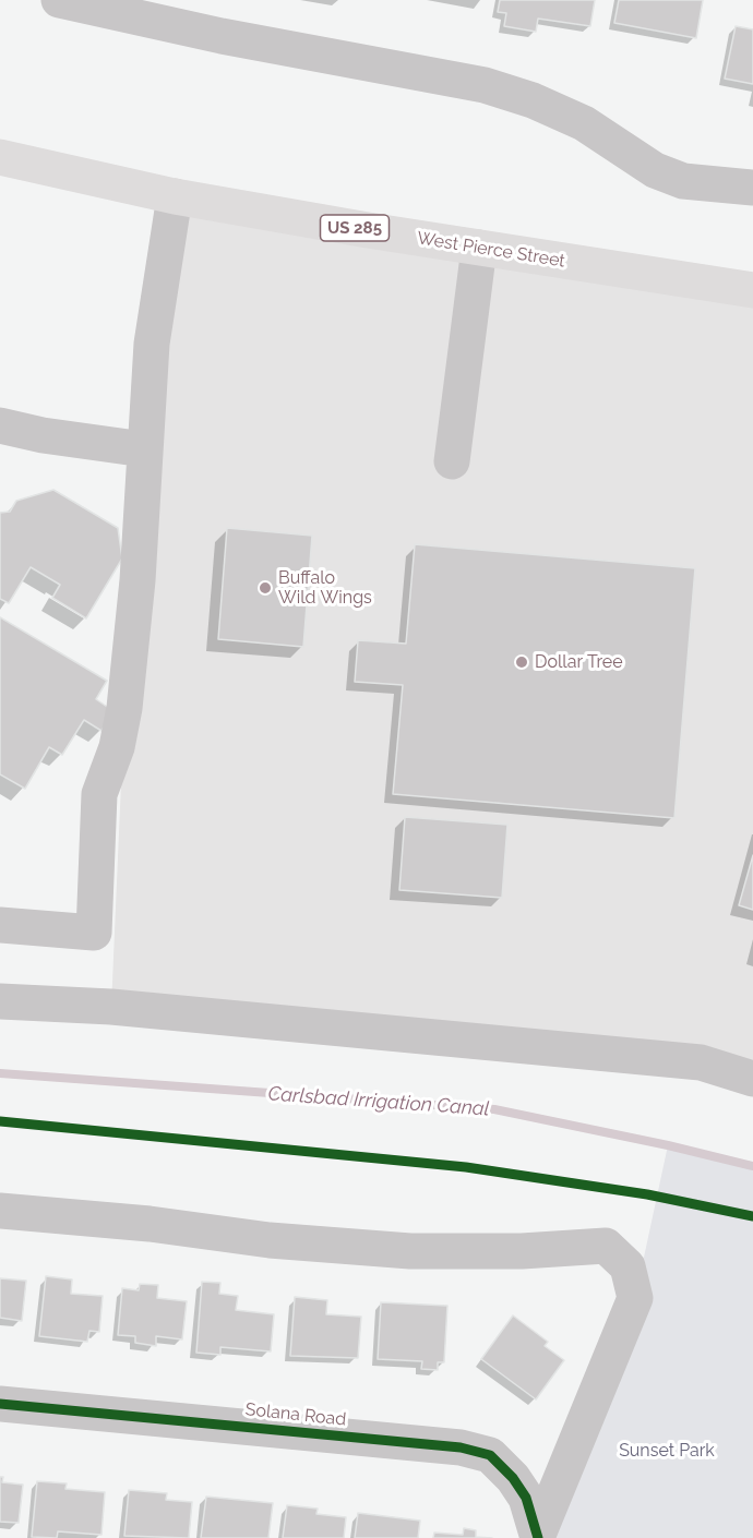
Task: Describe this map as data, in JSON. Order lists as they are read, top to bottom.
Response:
{
  "streets": {
    "highway": ["US 285", "West Pierce Street"],
    "street": ["Solana Road"]
  },
  "water": ["Carlsbad Irrigation Canal"],
  "parks": ["Sunset Park"],
  "places": ["Buffalo Wild Wings", "Dollar Tree"]
}
